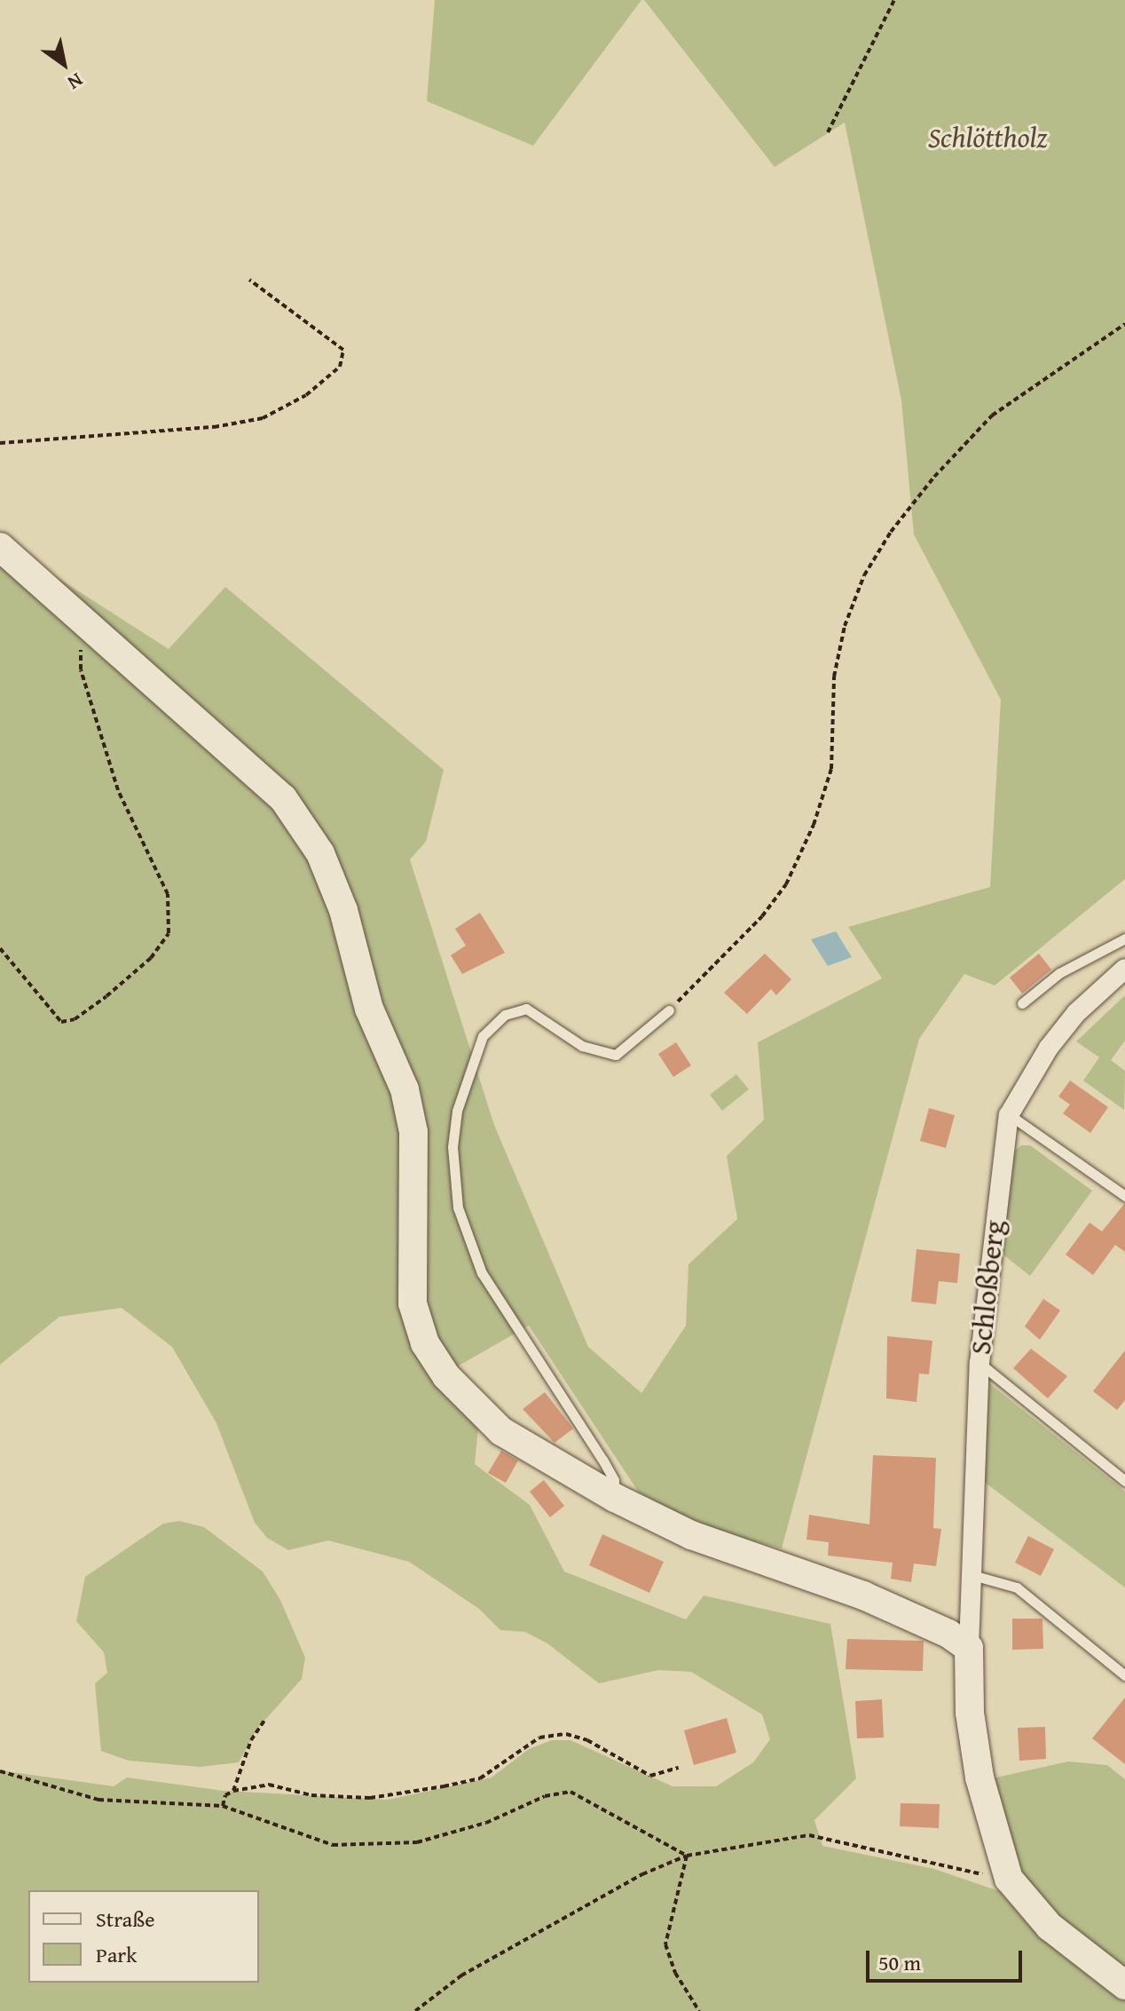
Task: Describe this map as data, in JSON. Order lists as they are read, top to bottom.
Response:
{
  "streets": {
    "street": ["Schloßberg"]
  },
  "parks": ["Schlöttholz"],
  "legend": ["Straße", "Park"],
  "scale_bar": "50 m",
  "north": "bottom right"
}
